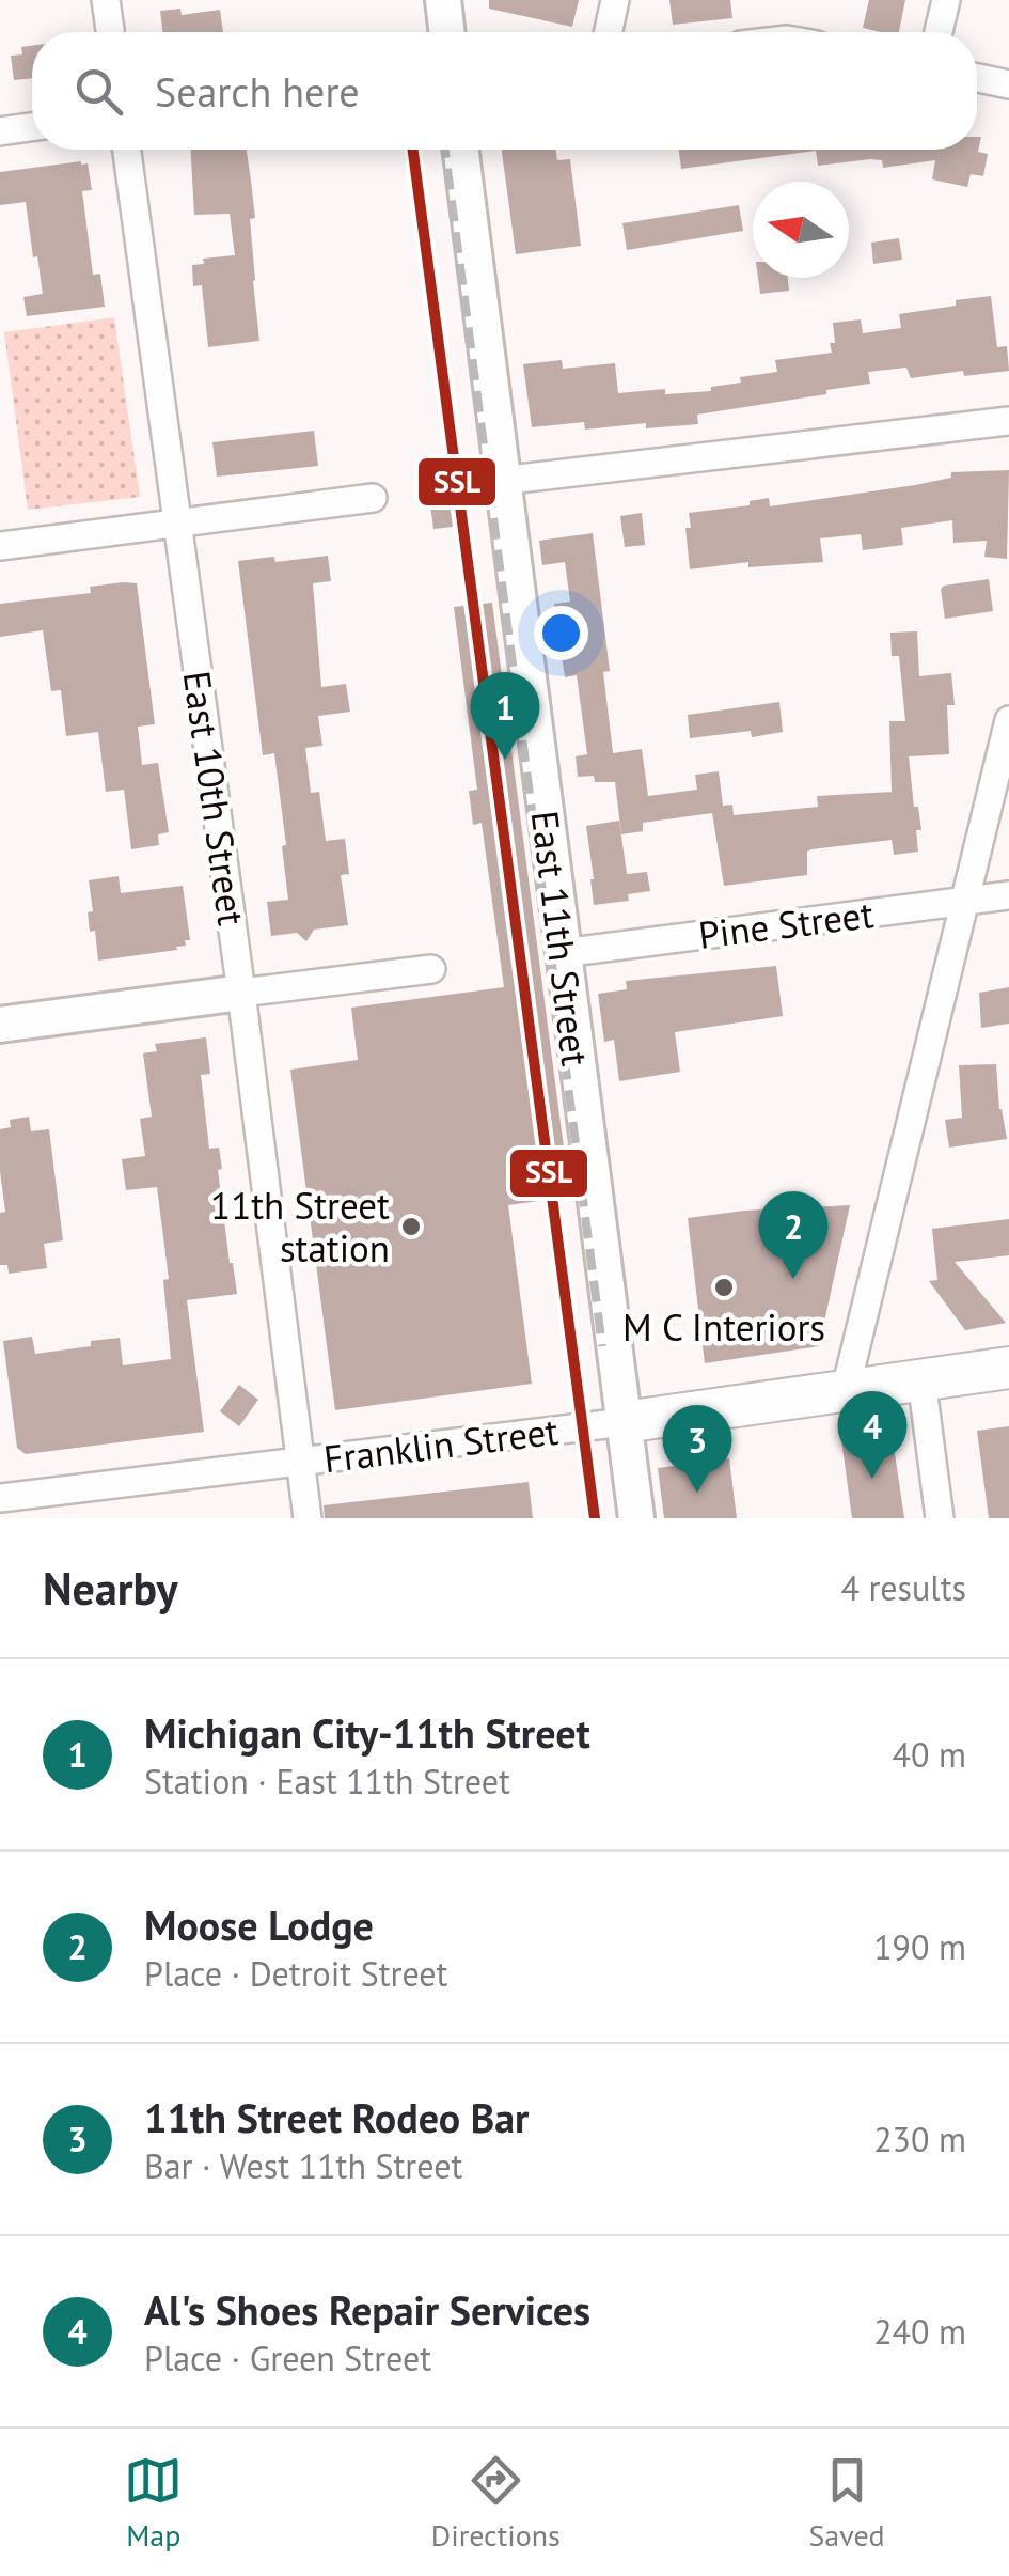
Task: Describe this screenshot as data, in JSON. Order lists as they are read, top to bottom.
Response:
{
  "streets": {
    "main road": ["Franklin Street"],
    "street": ["East 10th Street", "Pine Street", "East 11th Street"]
  },
  "crossings": [
    ["East 10th Street", "Franklin Street"],
    ["Pine Street", "East 11th Street"],
    ["East 11th Street", "Franklin Street"]
  ],
  "places": ["11th Street station", "M C Interiors"],
  "lines": ["transit line SSL"],
  "north": "left",
  "page": {
    "search": "Search here",
    "pins": [
      "1",
      "2",
      "4",
      "3"
    ],
    "heading": ["Nearby", "4 results"],
    "list": [
      {
        "mark": "1",
        "name": "Michigan City-11th Street",
        "note": "Station · East 11th Street",
        "value": "40 m"
      },
      {
        "mark": "2",
        "name": "Moose Lodge",
        "note": "Place · Detroit Street",
        "value": "190 m"
      },
      {
        "mark": "3",
        "name": "11th Street Rodeo Bar",
        "note": "Bar · West 11th Street",
        "value": "230 m"
      },
      {
        "mark": "4",
        "name": "Al's Shoes Repair Services",
        "note": "Place · Green Street",
        "value": "240 m"
      }
    ],
    "nav": ["Map", "Directions", "Saved"]
  }
}
